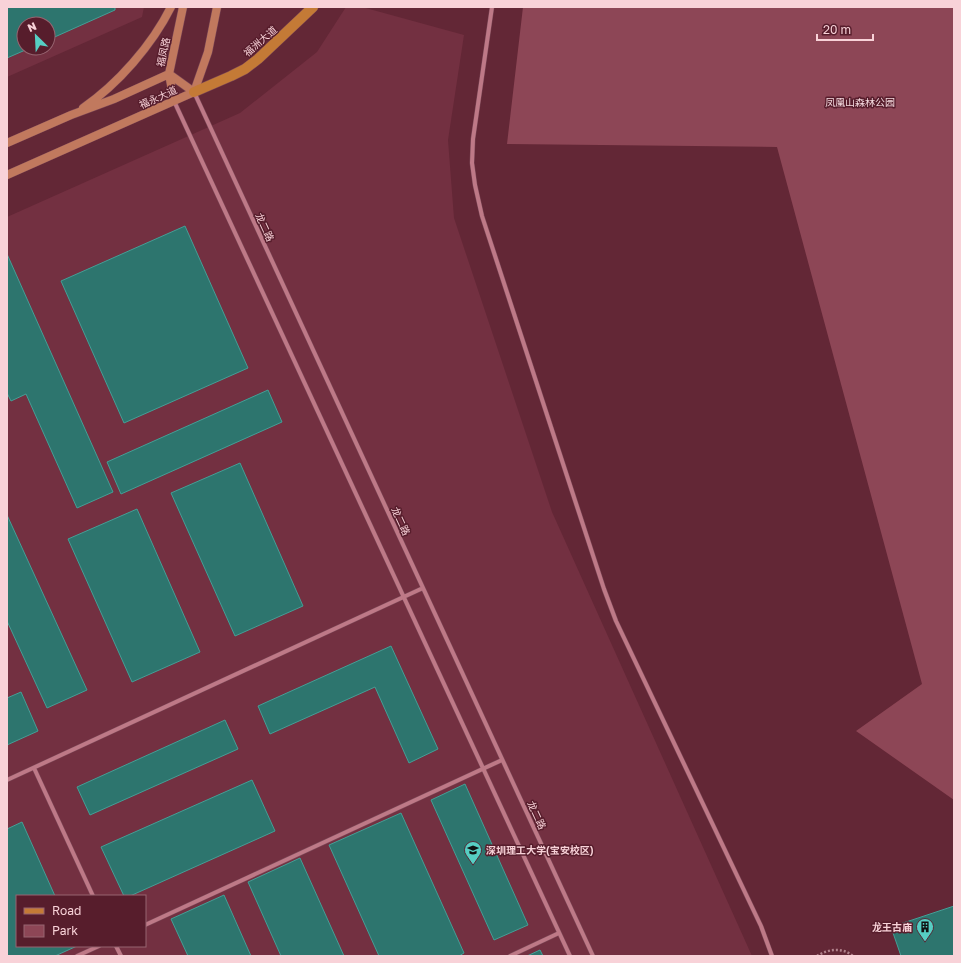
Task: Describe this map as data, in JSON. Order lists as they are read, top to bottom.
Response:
{
  "streets": {
    "main road": ["福洲大道", "福凤路", "福永大道"],
    "street": ["龙二路"]
  },
  "crossings": [
    ["福洲大道", "福永大道"],
    ["福洲大道", "龙二路"],
    ["福凤路", "福永大道"],
    ["福永大道", "龙二路"]
  ],
  "parks": ["凤凰山森林公园"],
  "places": {
    "school or university": ["深圳理工大学(宝安校区)"],
    "building": ["龙王古庙"]
  },
  "legend": ["Road", "Park"],
  "scale_bar": "20 m",
  "north": "top left"
}
